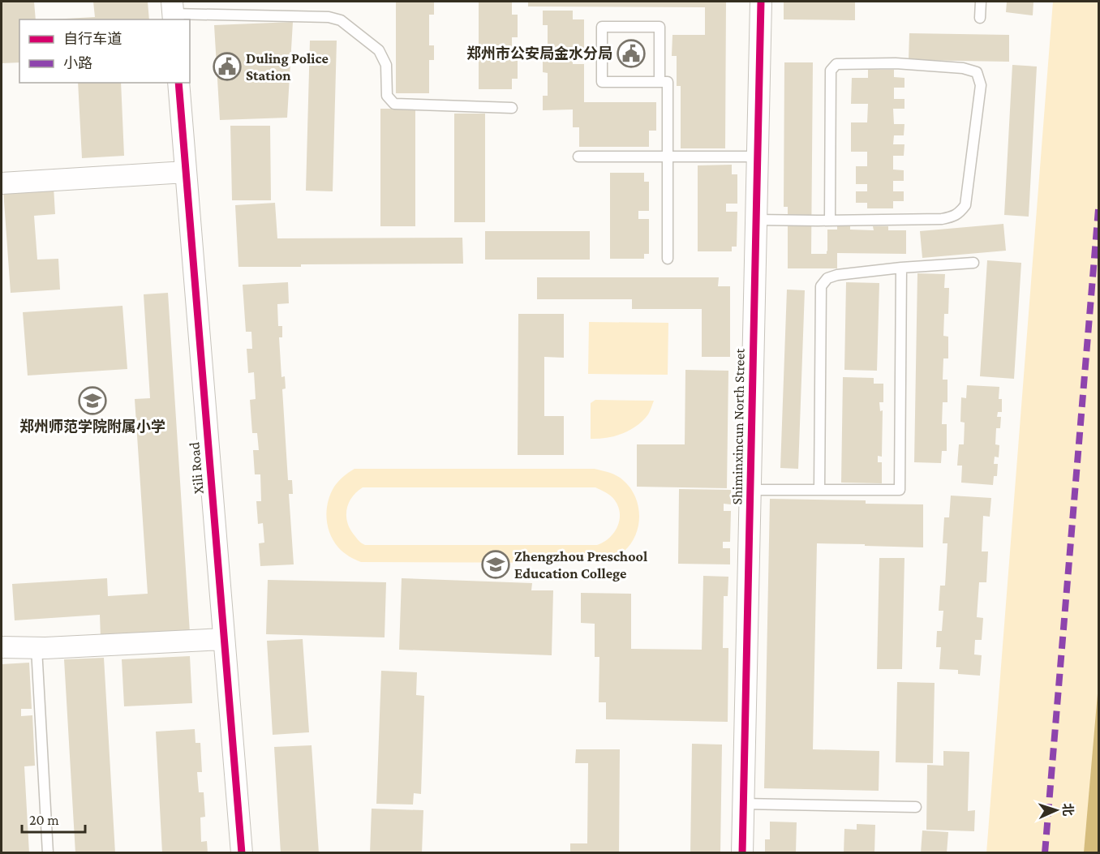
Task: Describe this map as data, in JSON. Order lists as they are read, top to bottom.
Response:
{
  "streets": {
    "street": ["Shiminxincun North Street", "Xili Road"]
  },
  "places": {
    "public building": ["郑州市公安局金水分局", "Duling Police Station"],
    "school or university": ["郑州师范学院附属小学", "Zhengzhou Preschool Education College"]
  },
  "legend": ["自行车道", "小路"],
  "scale_bar": "20 m",
  "north": "right"
}
